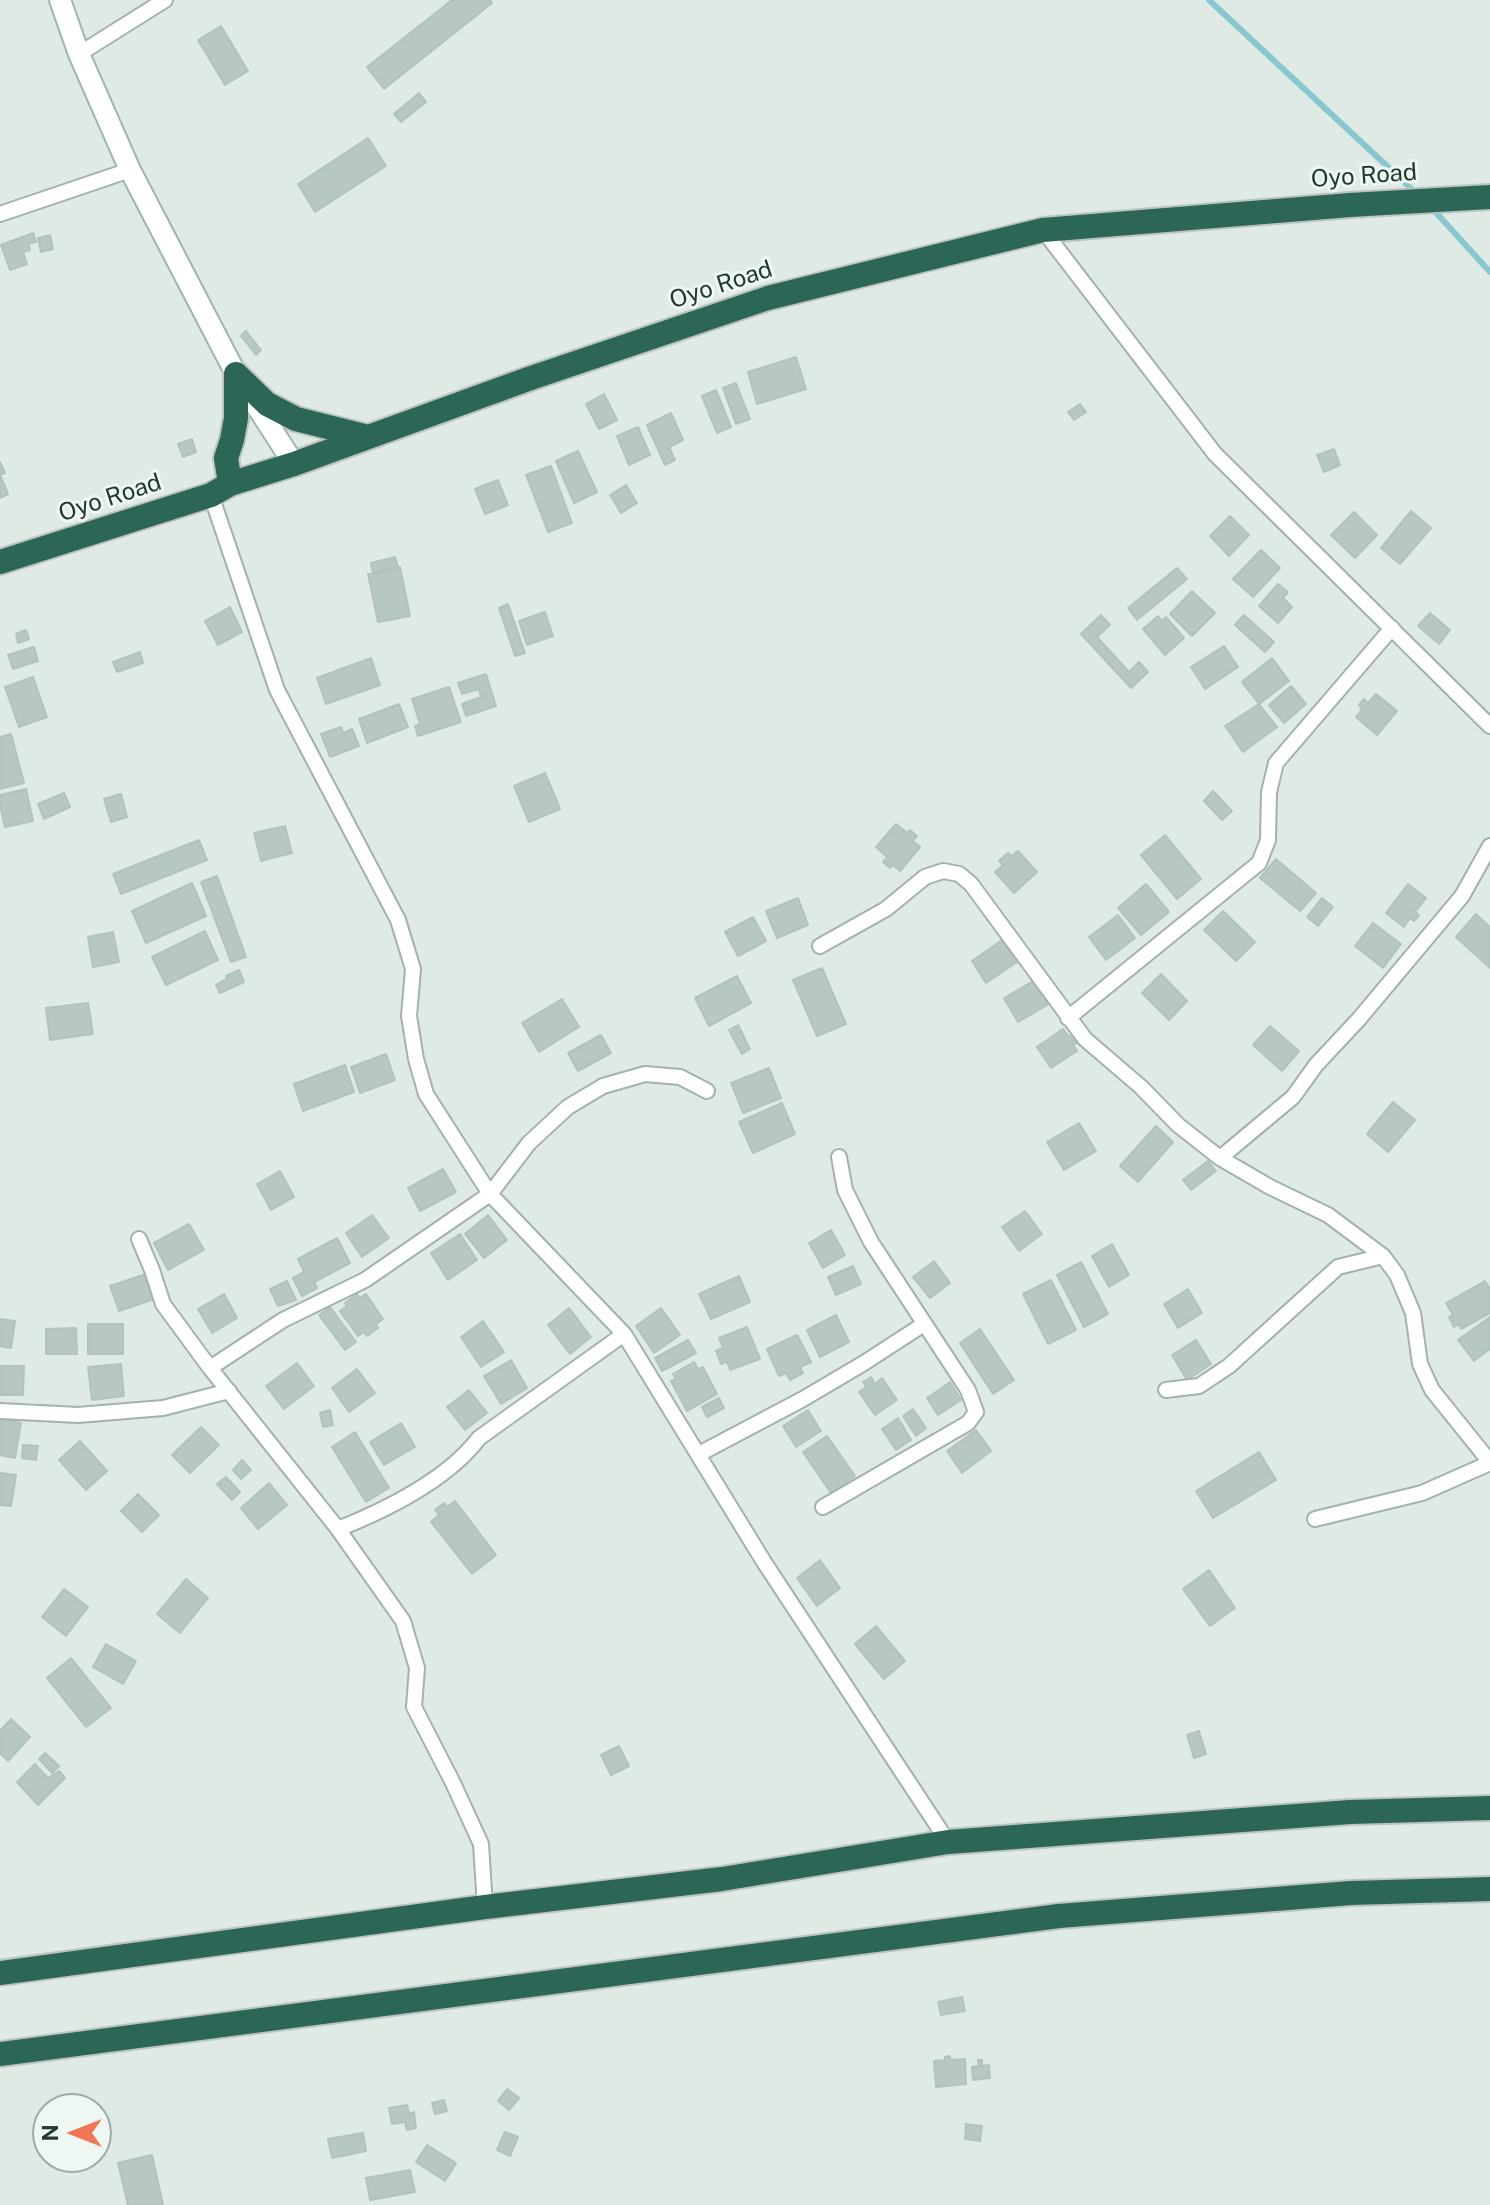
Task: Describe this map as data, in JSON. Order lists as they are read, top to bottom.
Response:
{
  "streets": {
    "highway": ["Oyo Road"]
  },
  "north": "left"
}
